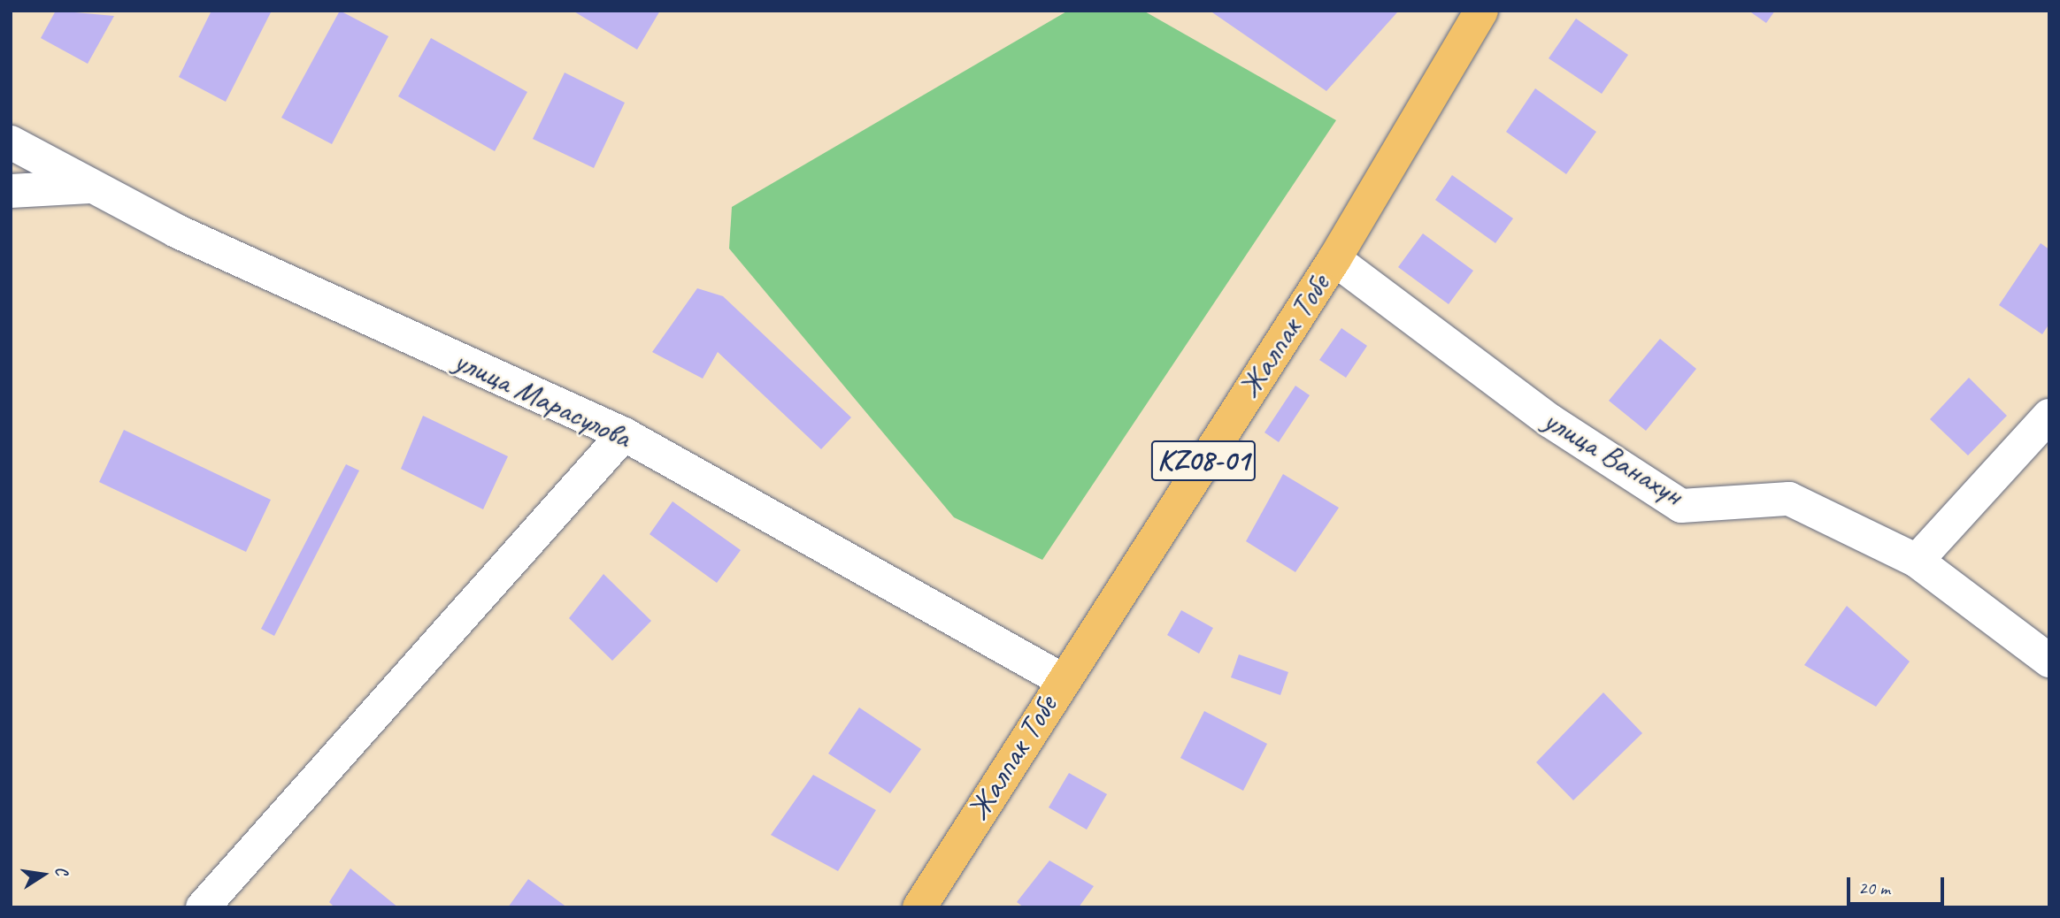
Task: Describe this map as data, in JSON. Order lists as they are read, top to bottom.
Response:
{
  "streets": {
    "main road": ["Жалпак Тобе", "KZ08-01"],
    "street": ["улица Марасулова", "улица Ванахун"]
  },
  "crossings": [
    ["Жалпак Тобе", "улица Марасулова"],
    ["Жалпак Тобе", "улица Ванахун"]
  ],
  "scale_bar": "20 m",
  "north": "right"
}
